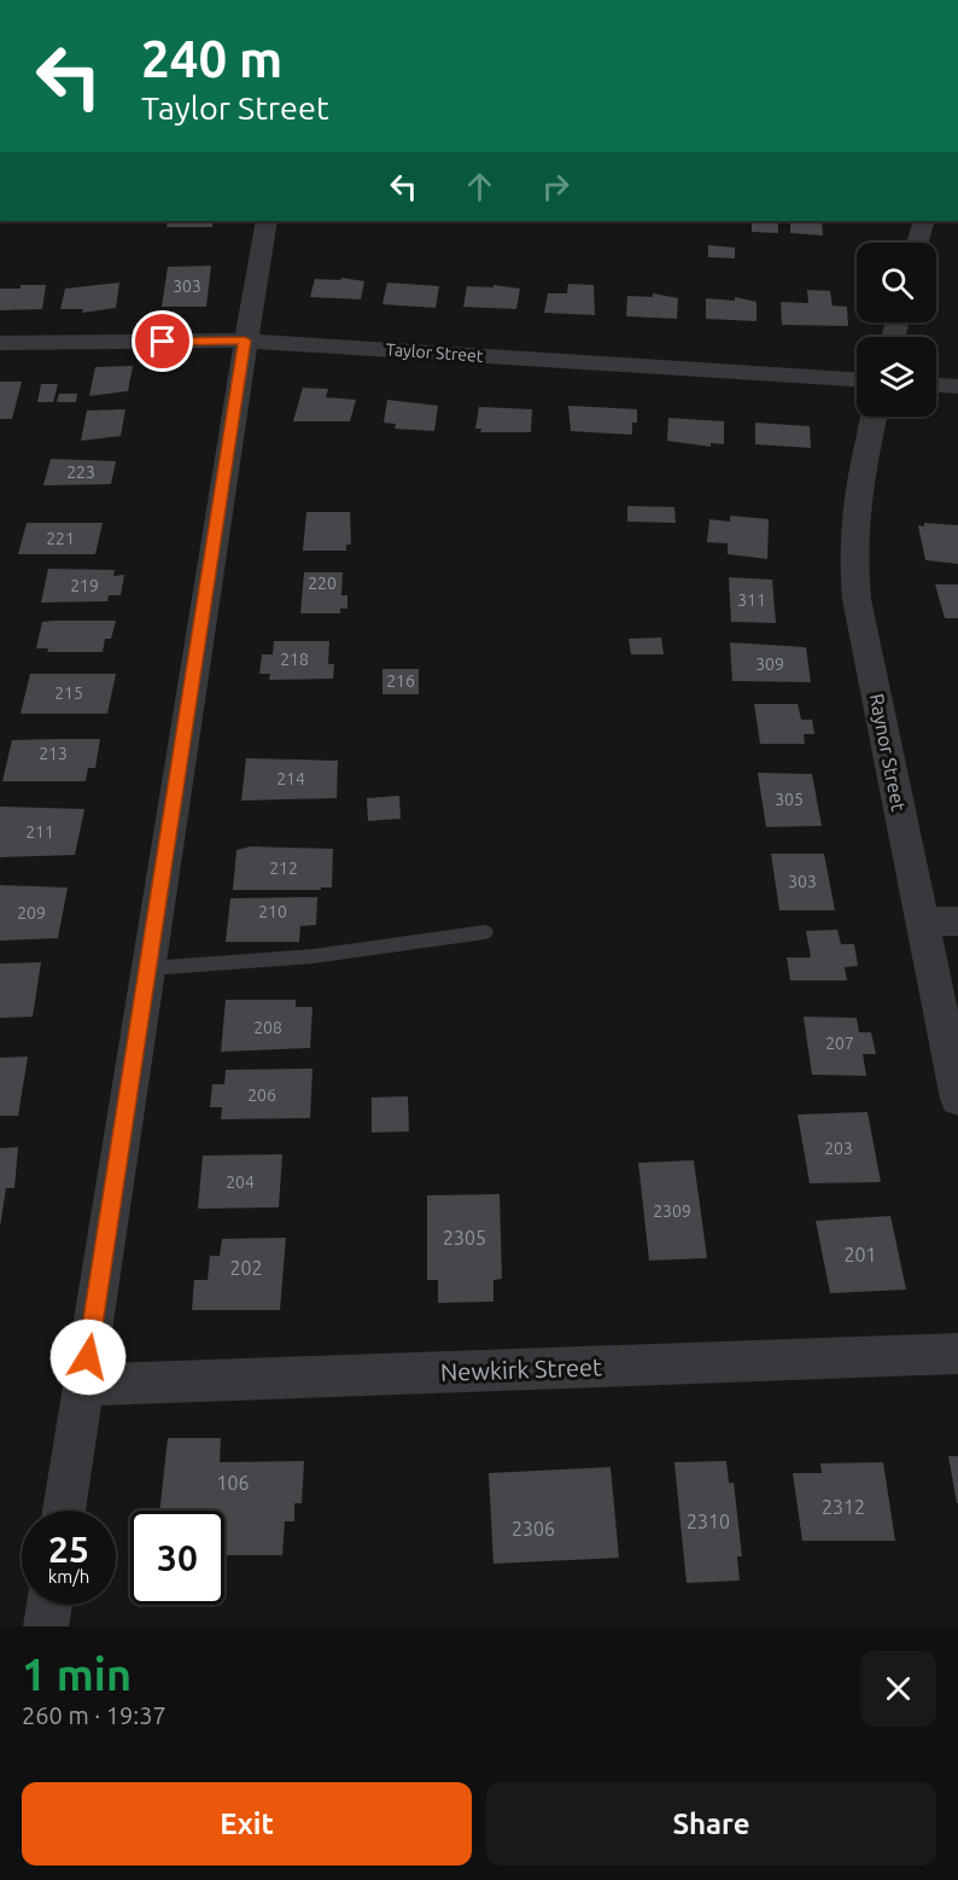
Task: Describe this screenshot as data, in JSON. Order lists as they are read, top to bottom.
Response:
{
  "streets": {
    "street": ["Taylor Street", "Raynor Street", "Newkirk Street"]
  },
  "house_numbers": [
    "303",
    "223",
    "221",
    "220",
    "219",
    "311",
    "218",
    "309",
    "216",
    "215",
    "213",
    "214",
    "305",
    "211",
    "212",
    "303",
    "210",
    "209",
    "208",
    "207",
    "206",
    "203",
    "204",
    "2309",
    "2305",
    "201",
    "202",
    "106",
    "2312",
    "2310",
    "2306"
  ],
  "page": {
    "turn": ["240 m", "Taylor Street"],
    "speed": "25 km/h",
    "limit": "30",
    "heading": ["1 min", "260 m · 19:37"],
    "buttons": ["Exit", "Share"]
  }
}
